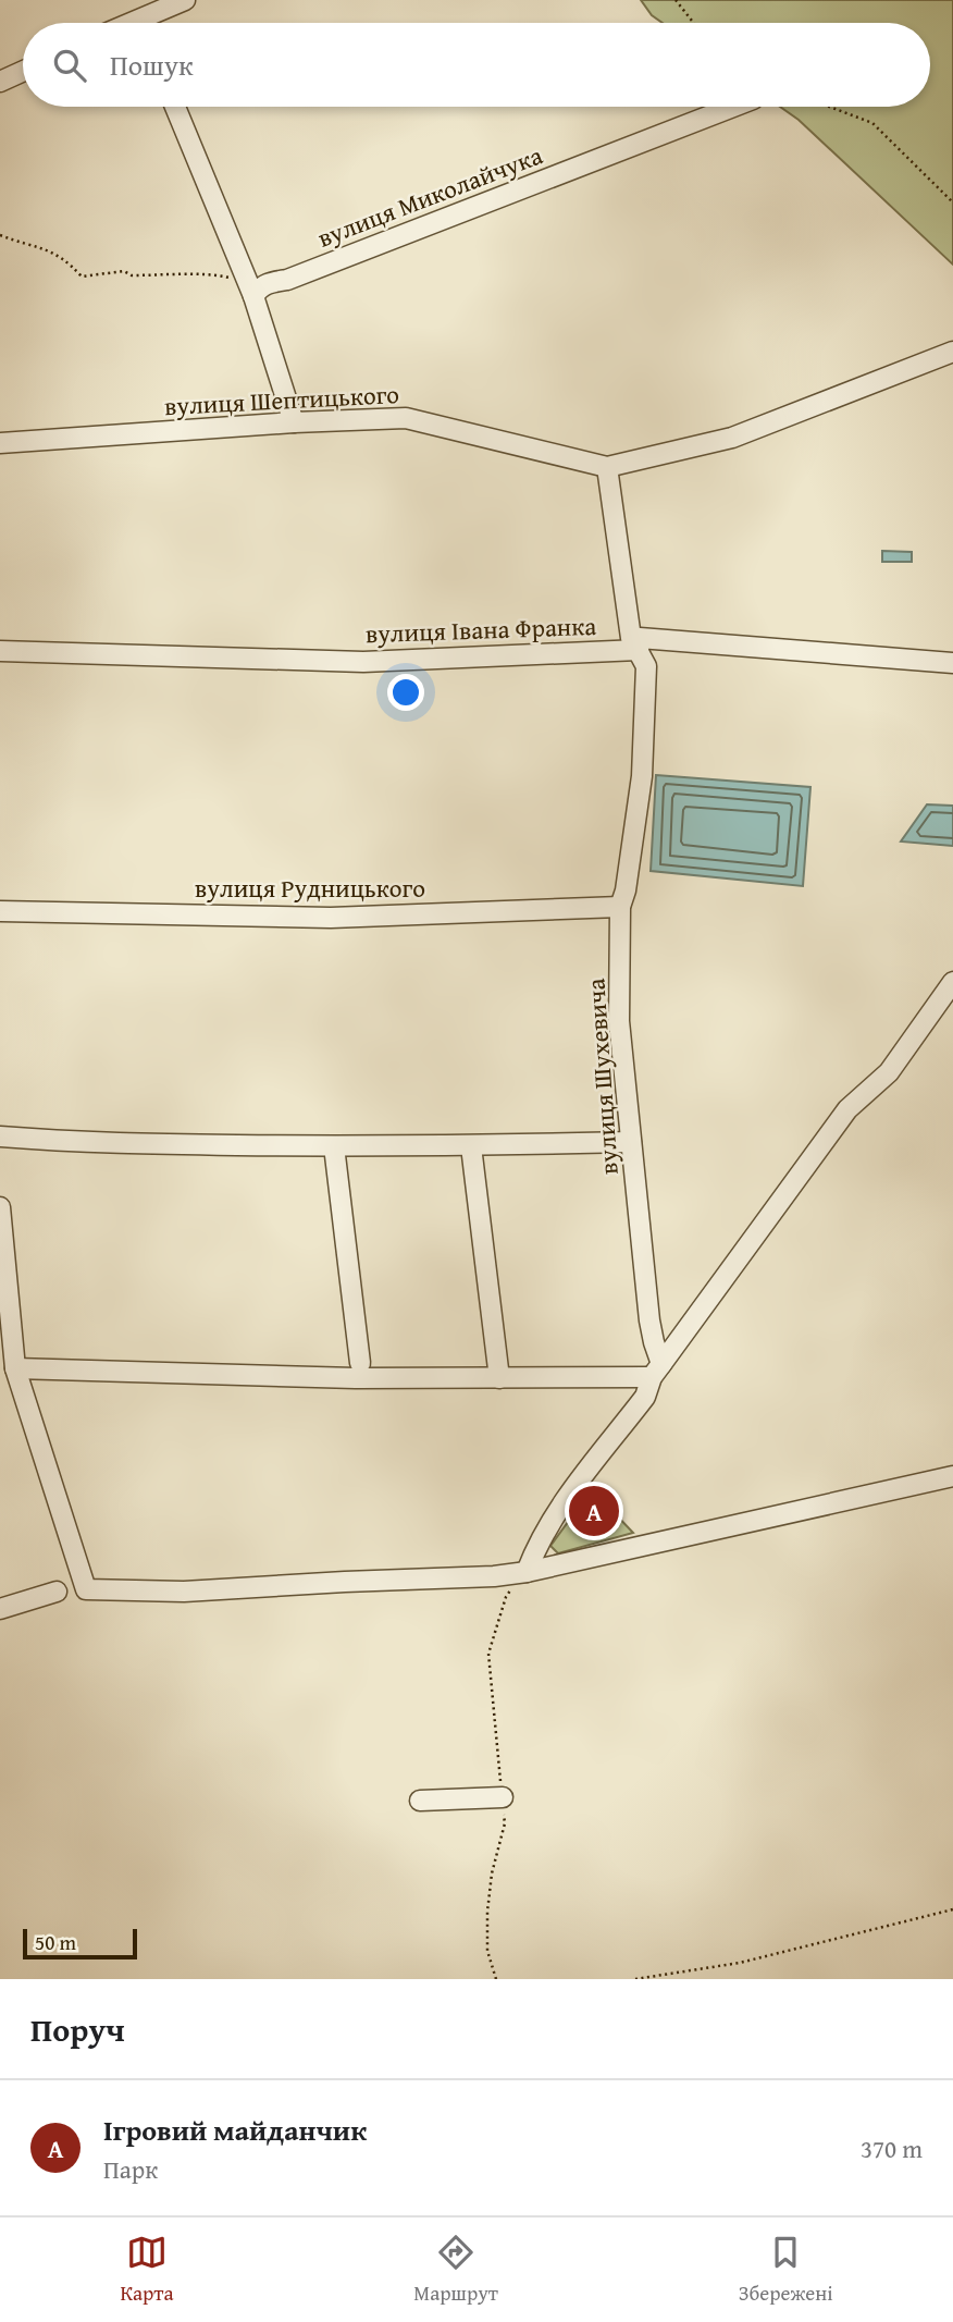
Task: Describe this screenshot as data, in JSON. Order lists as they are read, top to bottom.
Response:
{
  "streets": {
    "street": [
      "вулиця Миколайчука",
      "вулиця Шептицького",
      "вулиця Івана Франка",
      "вулиця Рудницького",
      "вулиця Шухевича"
    ]
  },
  "crossings": [
    ["вулиця Шептицького", "вулиця Шухевича"],
    ["вулиця Івана Франка", "вулиця Шухевича"],
    ["вулиця Рудницького", "вулиця Шухевича"]
  ],
  "scale_bar": "50 m",
  "page": {
    "search": "Пошук",
    "pins": "A",
    "scale": "50 m",
    "heading": "Поруч",
    "list": [
      {
        "mark": "A",
        "name": "Ігровий майданчик",
        "note": "Парк",
        "value": "370 m"
      }
    ],
    "nav": ["Карта", "Маршрут", "Збережені"]
  }
}
